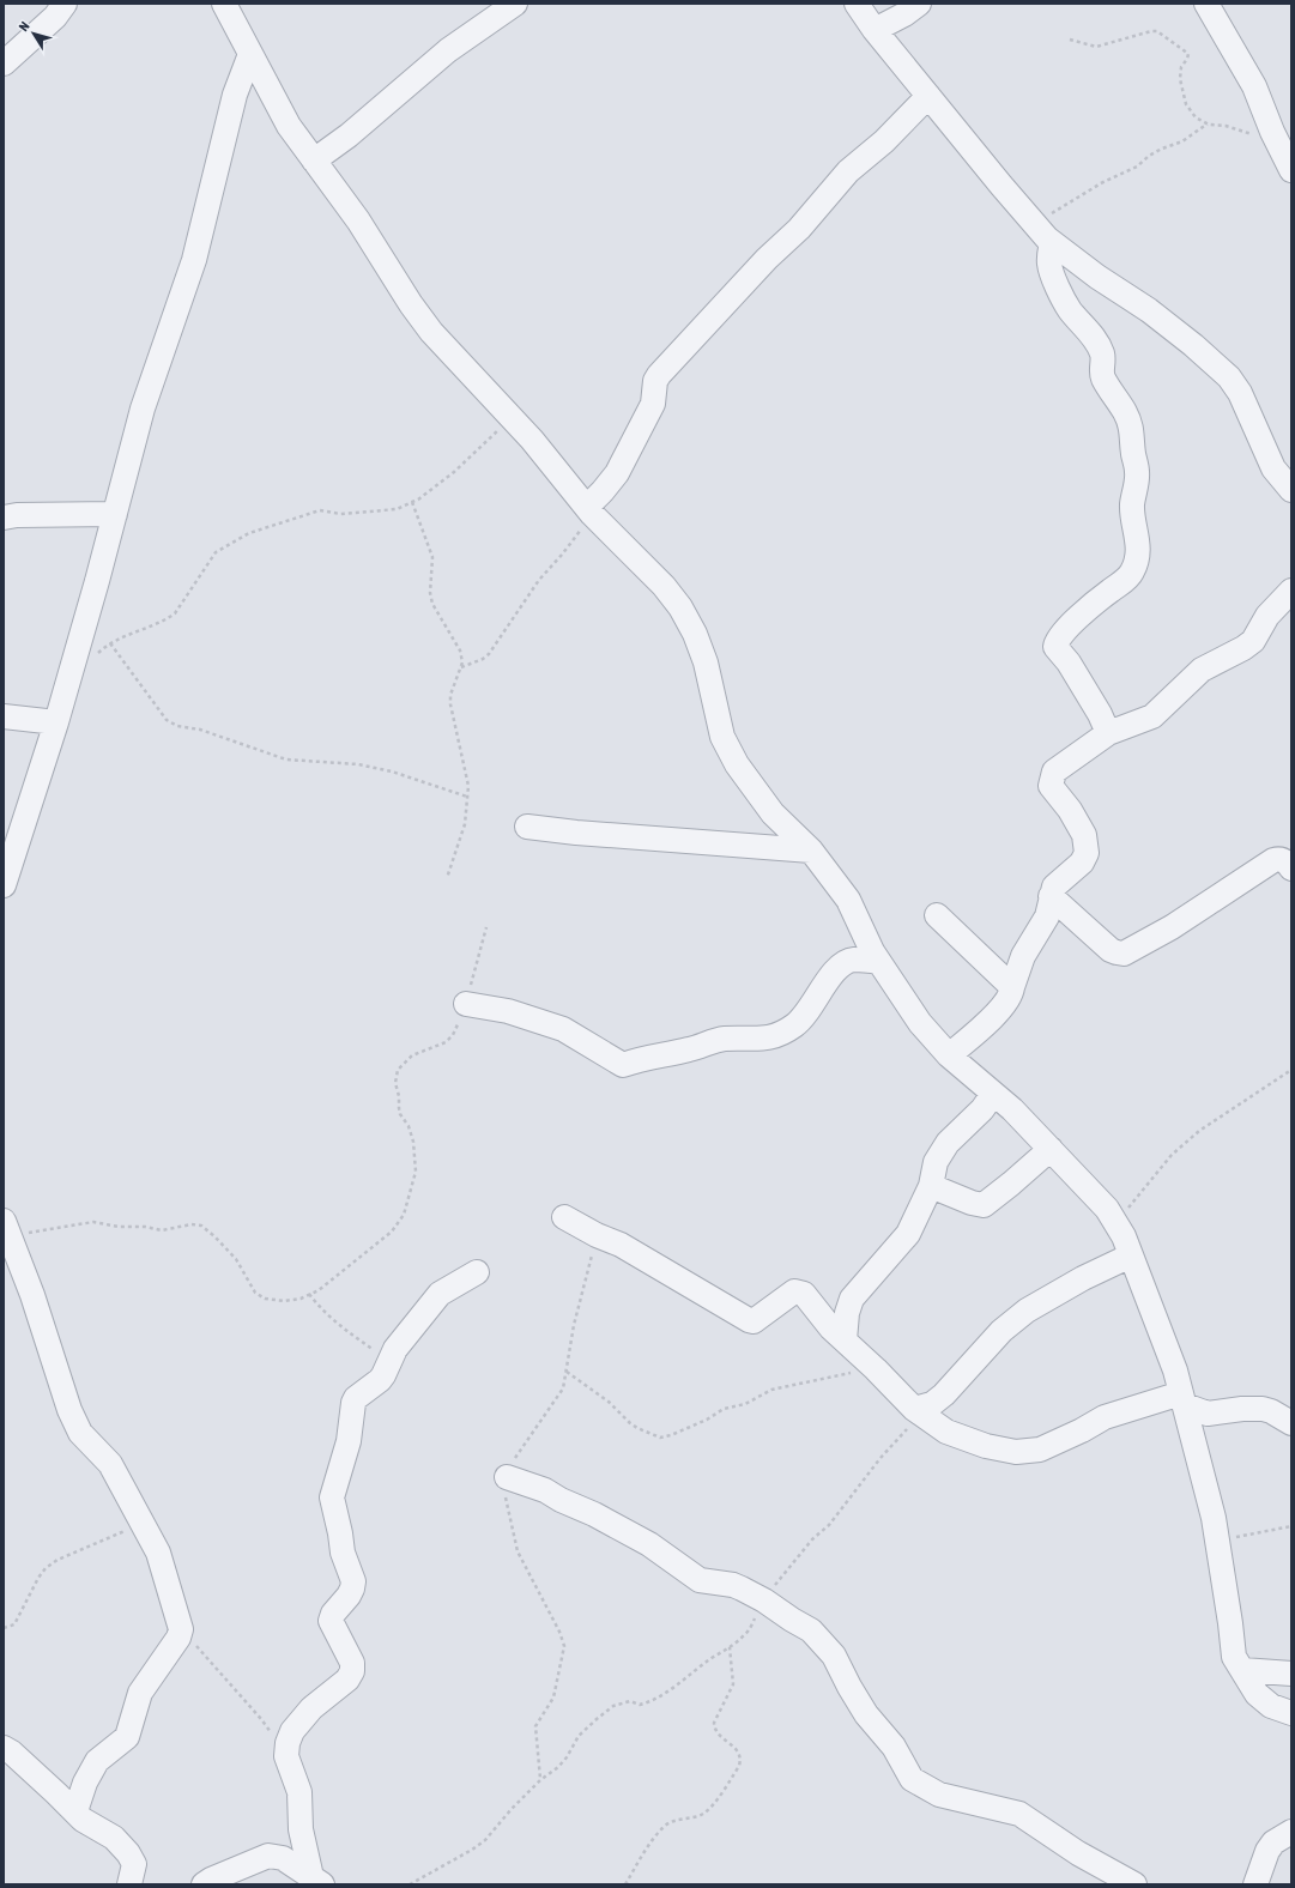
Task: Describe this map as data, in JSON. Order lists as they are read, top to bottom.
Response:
{
  "north": "top left"
}
